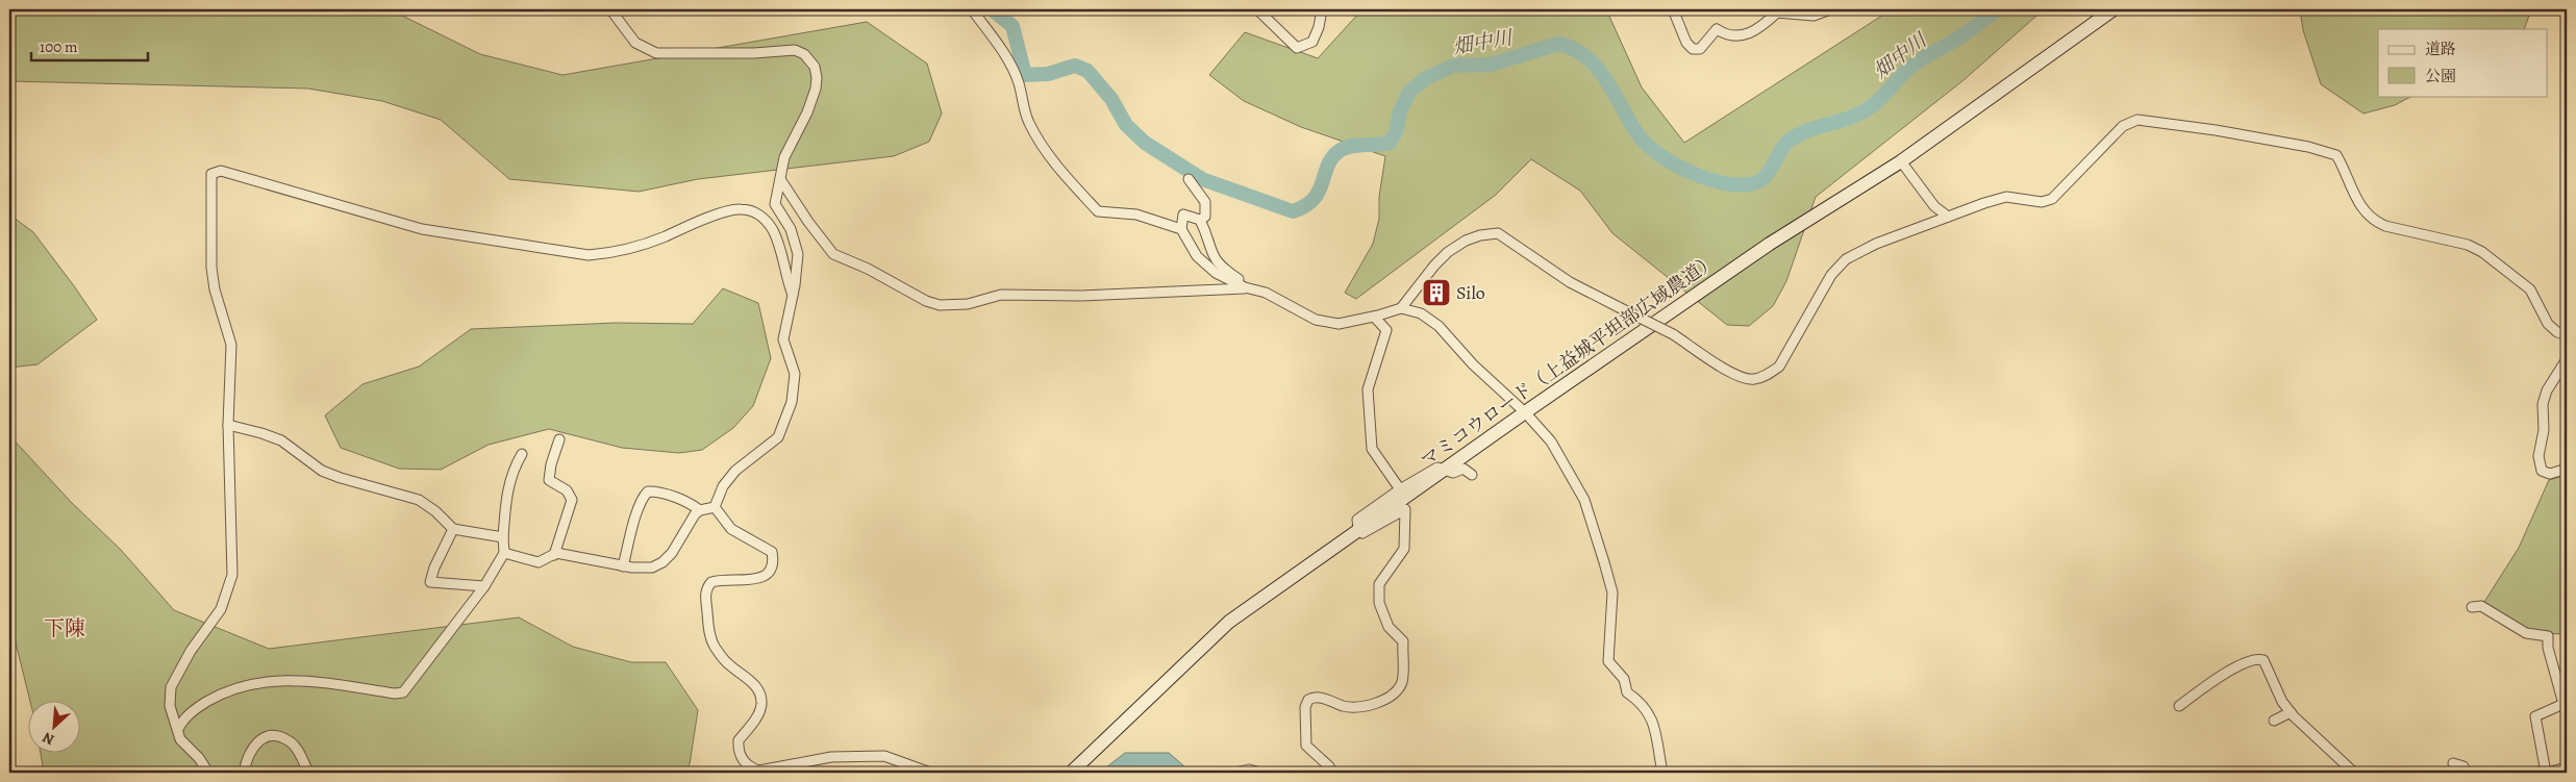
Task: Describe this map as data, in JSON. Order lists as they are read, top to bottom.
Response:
{
  "streets": {
    "street": ["マミコウロード（上益城平坦部広域農道）"]
  },
  "districts": ["下陳"],
  "water": ["畑中川"],
  "places": {
    "building": ["Silo"]
  },
  "legend": ["道路", "公園"],
  "scale_bar": "100 m",
  "north": "bottom left"
}
